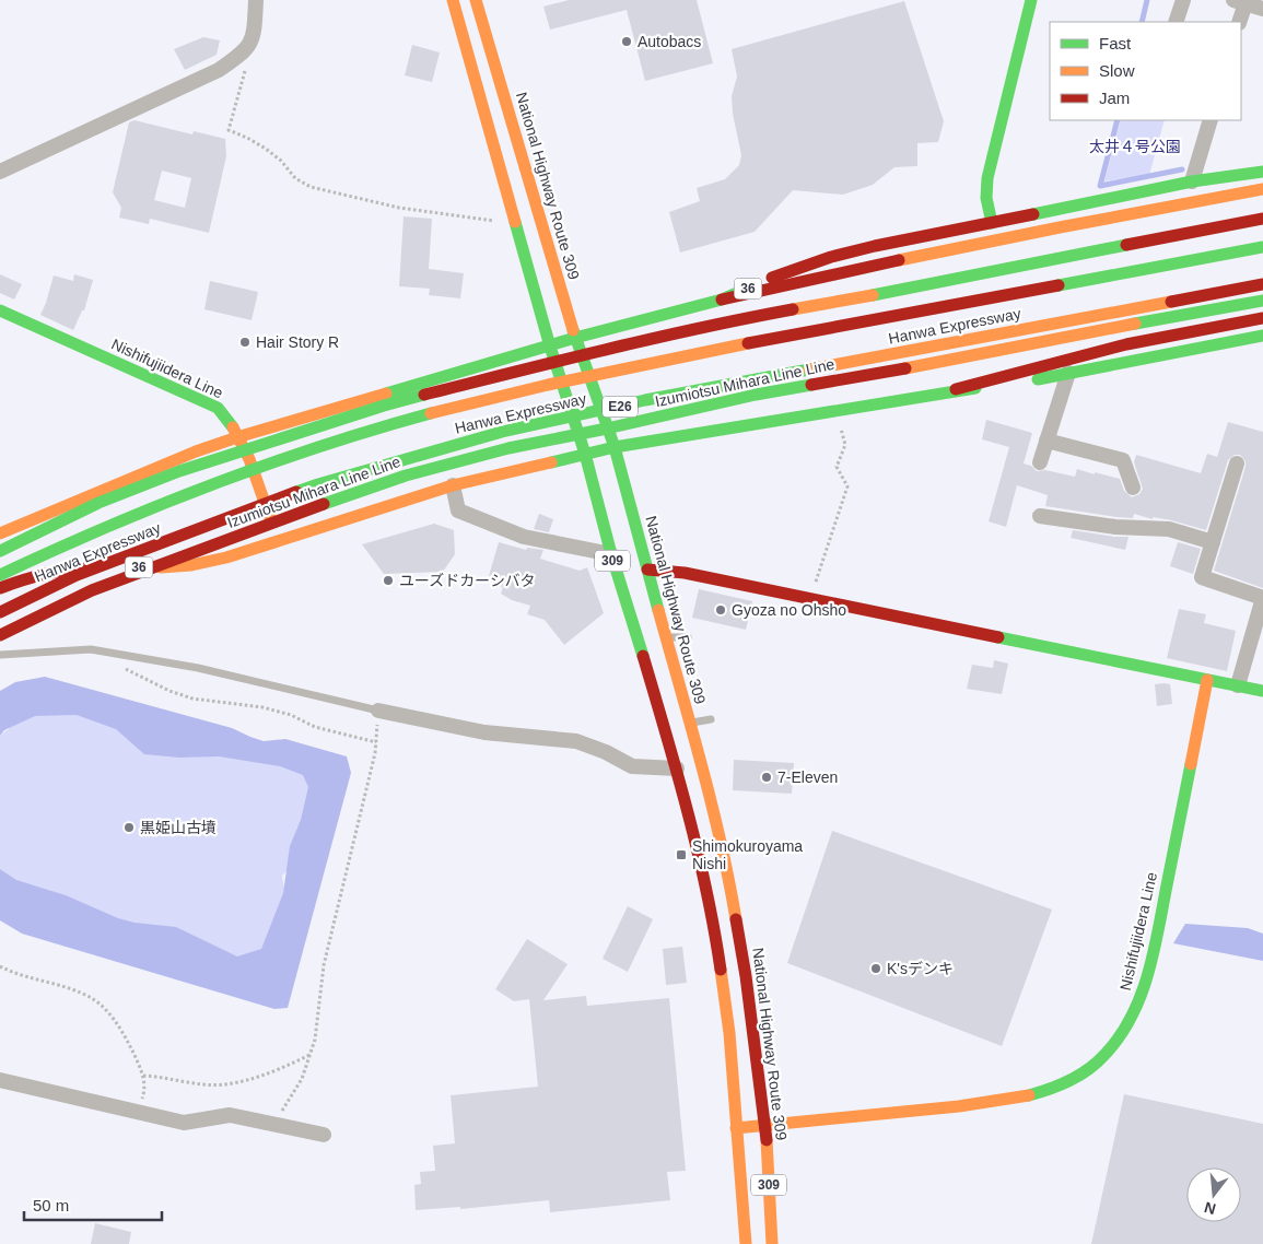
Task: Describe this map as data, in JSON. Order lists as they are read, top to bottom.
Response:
{
  "streets": {
    "main road": [
      "National Highway Route 309",
      "36",
      "Hanwa Expressway",
      "Nishifujiidera Line",
      "Izumiotsu Mihara Line Line",
      "E26",
      "309"
    ]
  },
  "crossings": [
    ["National Highway Route 309", "36"],
    ["National Highway Route 309", "Nishifujiidera Line"],
    ["36", "Nishifujiidera Line"],
    ["36", "309"],
    ["Nishifujiidera Line", "309"]
  ],
  "parks": ["太井４号公園"],
  "places": {
    "other": [
      "Autobacs",
      "Hair Story R",
      "ユーズドカーシバタ",
      "Gyoza no Ohsho",
      "7-Eleven",
      "黒姫山古墳",
      "K'sデンキ"
    ],
    "transit": ["Shimokuroyama Nishi"]
  },
  "legend": ["Fast", "Slow", "Jam"],
  "scale_bar": "50 m",
  "north": "bottom"
}
